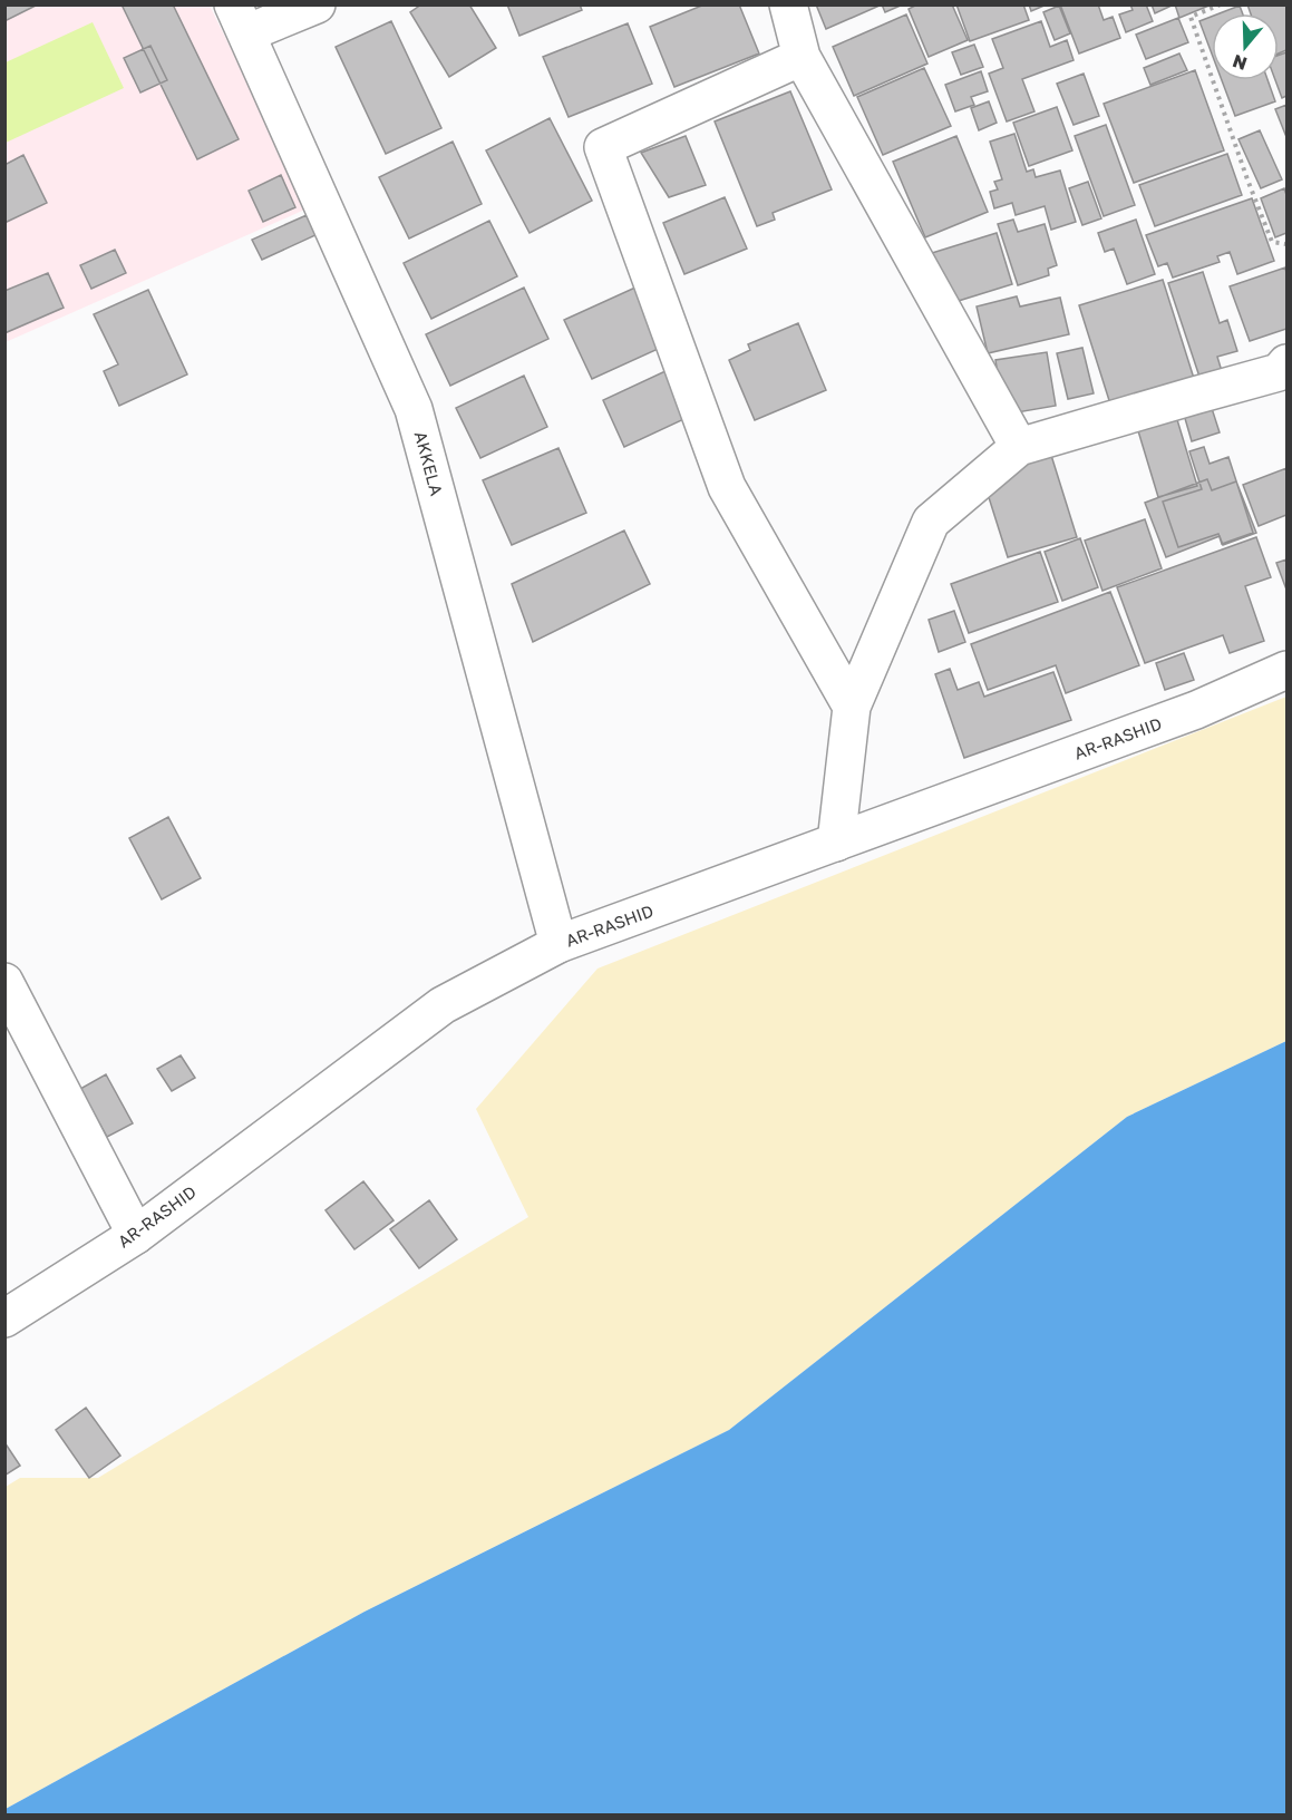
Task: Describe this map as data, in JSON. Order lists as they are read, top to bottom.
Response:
{
  "streets": {
    "street": ["AKKELA", "AR-RASHID"]
  },
  "crossings": [
    ["AKKELA", "AR-RASHID"]
  ],
  "north": "bottom"
}
